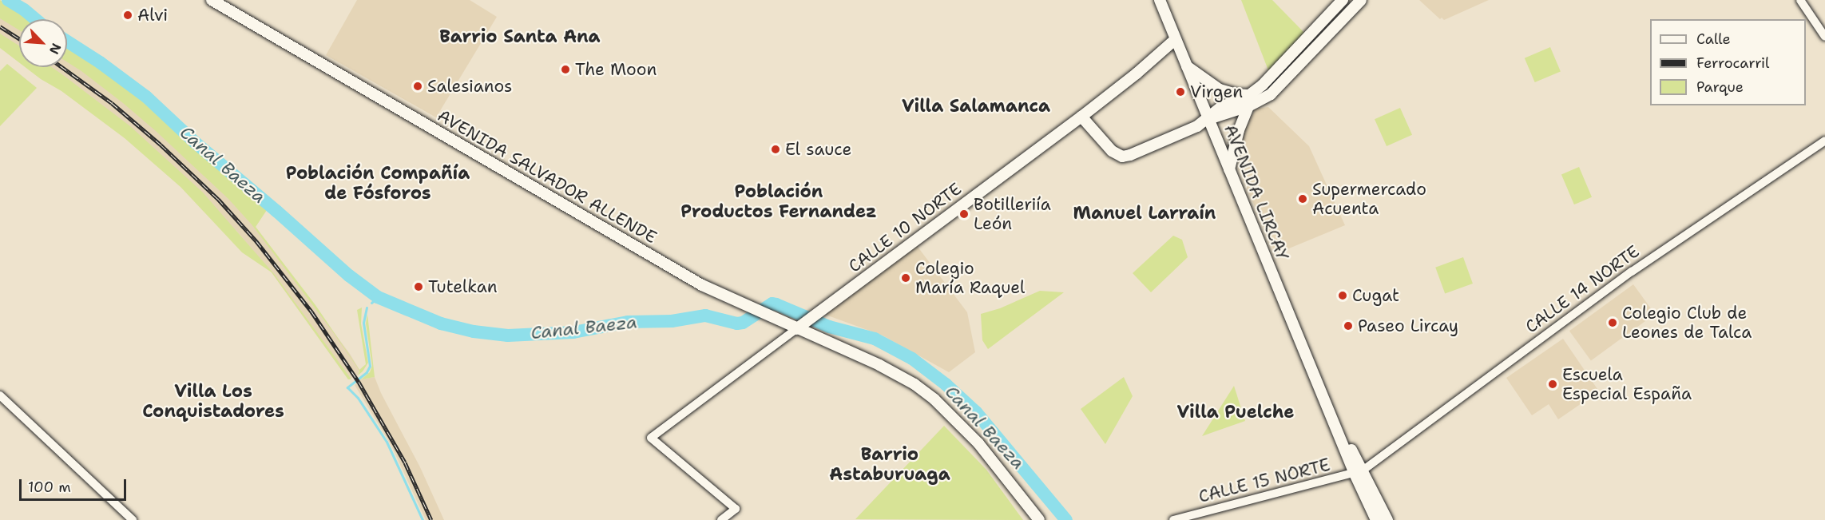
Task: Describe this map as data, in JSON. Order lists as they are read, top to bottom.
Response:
{
  "streets": {
    "main road": ["AVENIDA SALVADOR ALLENDE", "AVENIDA LIRCAY", "CALLE 10 NORTE"],
    "street": ["CALLE 14 NORTE", "CALLE 15 NORTE"]
  },
  "crossings": [
    ["AVENIDA SALVADOR ALLENDE", "CALLE 10 NORTE"],
    ["AVENIDA LIRCAY", "CALLE 10 NORTE"],
    ["AVENIDA LIRCAY", "CALLE 14 NORTE"],
    ["AVENIDA LIRCAY", "CALLE 15 NORTE"],
    ["CALLE 14 NORTE", "CALLE 15 NORTE"]
  ],
  "districts": [
    "Barrio Santa Ana",
    "Villa Salamanca",
    "Población Compañía de Fósforos",
    "Población Productos Fernandez",
    "Manuel Larraín",
    "Villa Los Conquistadores",
    "Villa Puelche",
    "Barrio Astaburuaga"
  ],
  "water": ["Canal Baeza"],
  "places": [
    "Alvi",
    "The Moon",
    "Salesianos",
    "Virgen",
    "El sauce",
    "Supermercado Acuenta",
    "Botilleriía León",
    "Colegio María Raquel",
    "Tutelkan",
    "Cugat",
    "Colegio Club de Leones de Talca",
    "Paseo Lircay",
    "Escuela Especial España"
  ],
  "legend": ["Calle", "Ferrocarril", "Parque"],
  "scale_bar": "100 m",
  "north": "bottom right"
}
